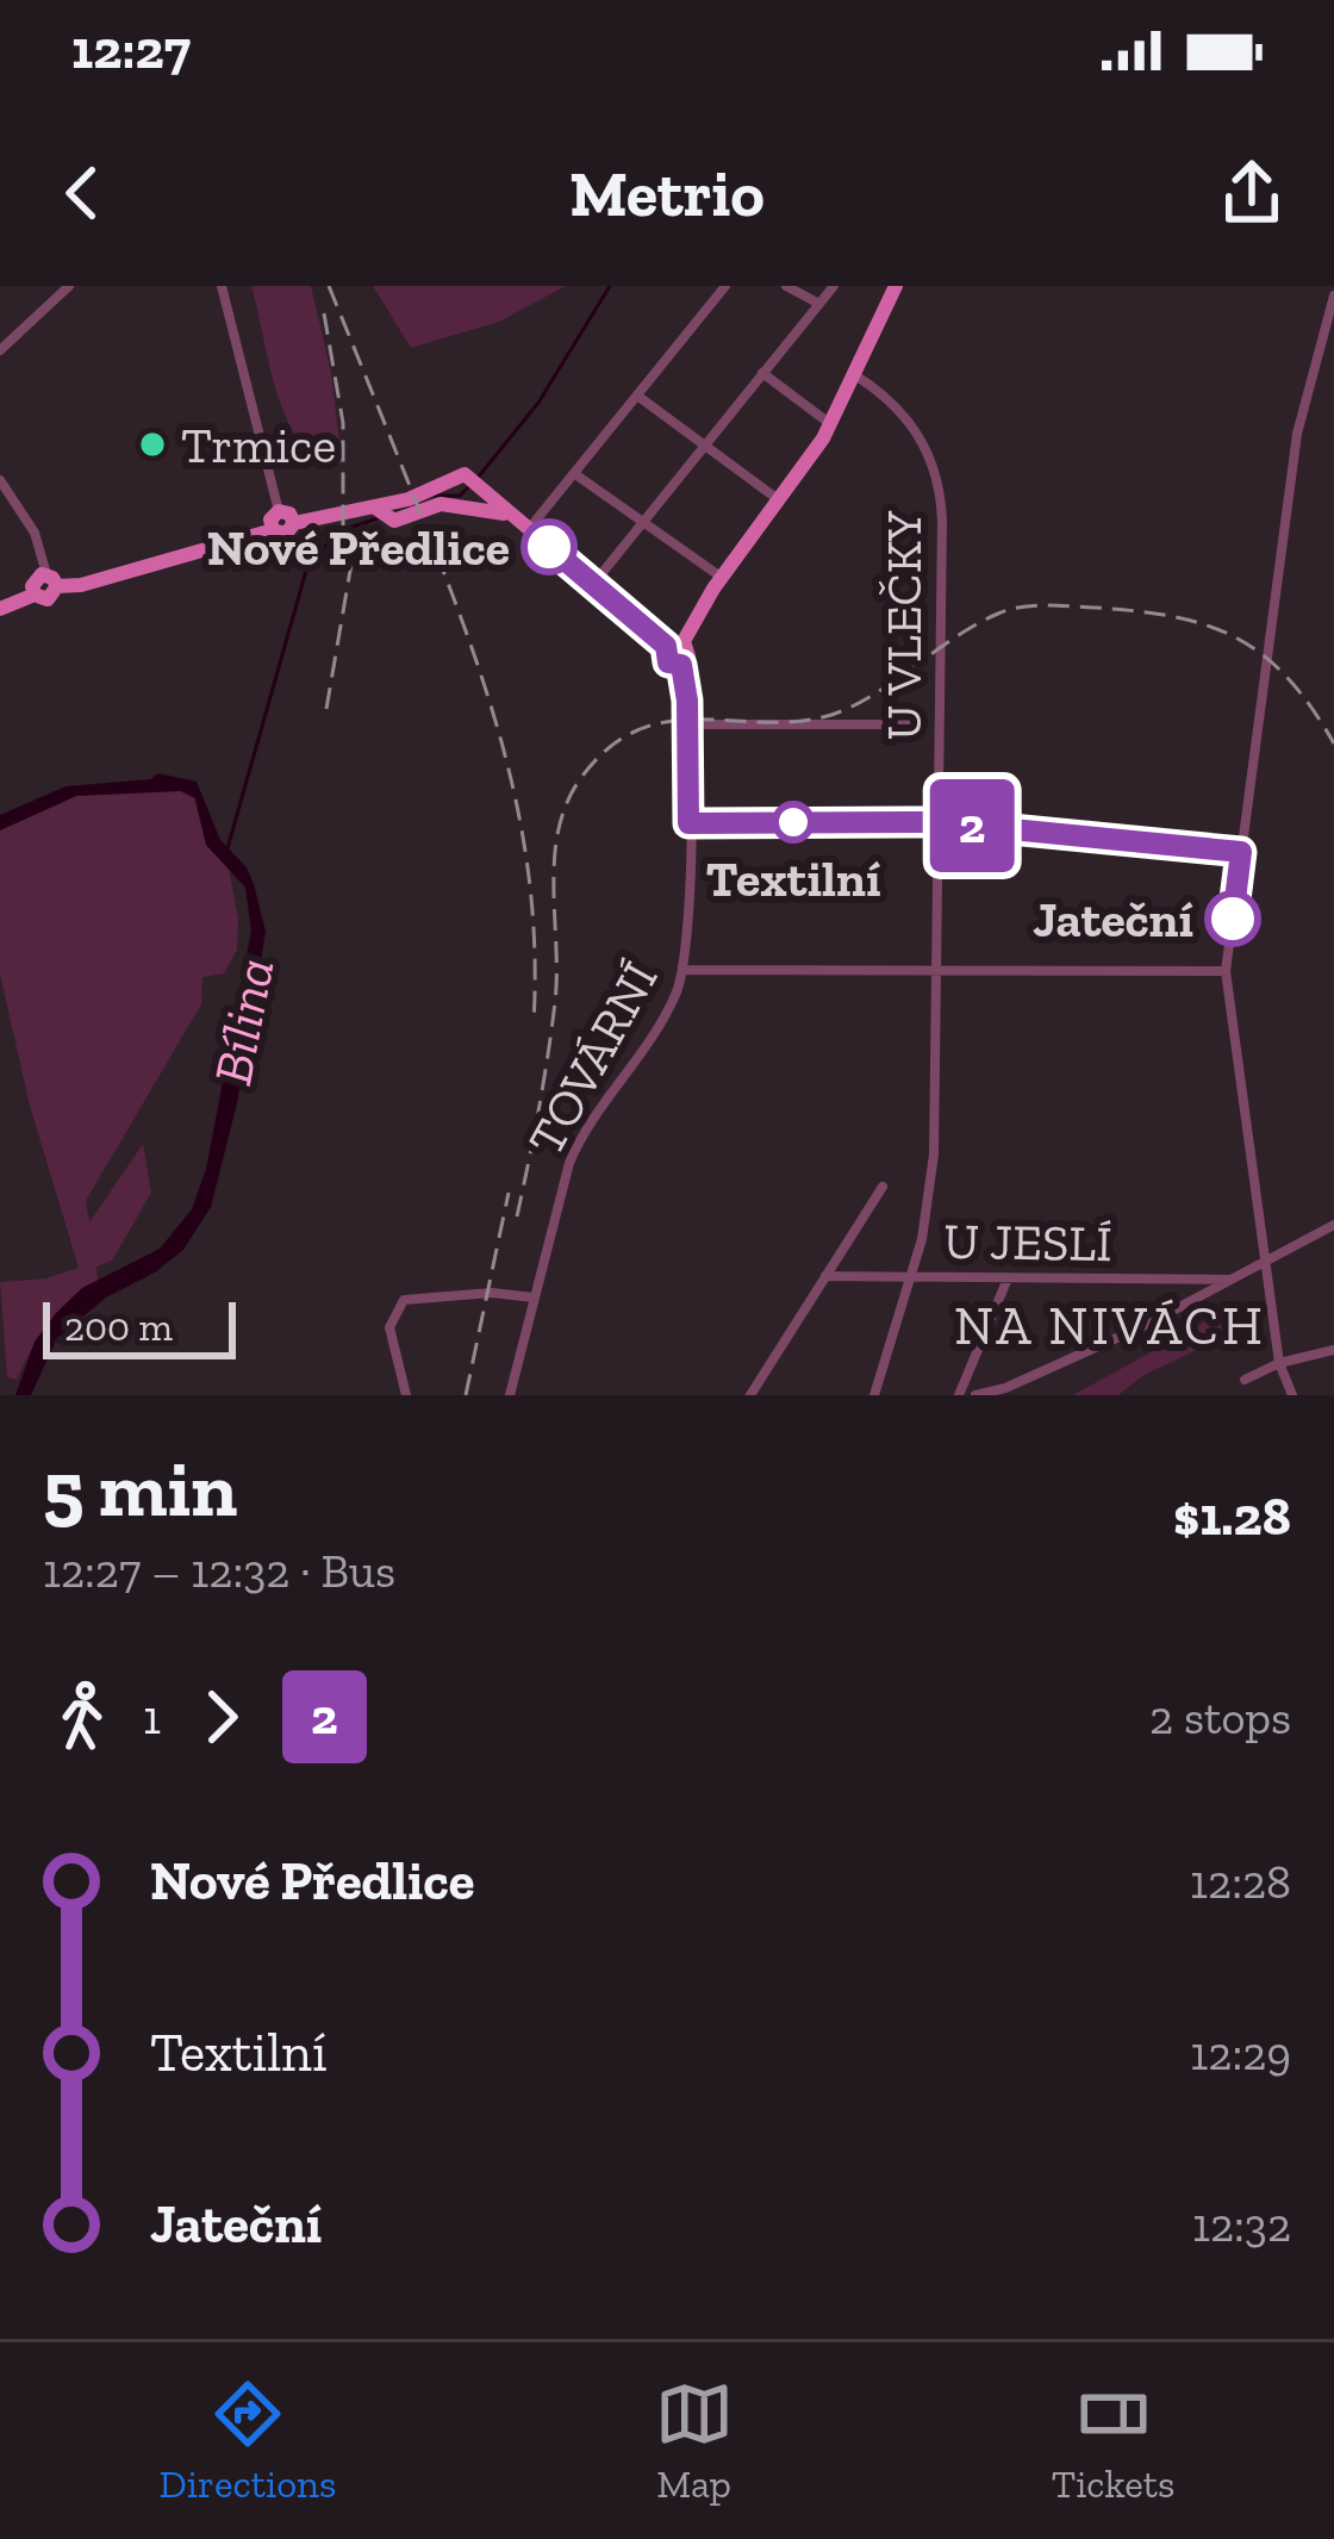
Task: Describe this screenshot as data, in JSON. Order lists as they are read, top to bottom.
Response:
{
  "streets": {
    "street": ["U VLEČKY", "TOVÁRNÍ", "U JESLÍ"]
  },
  "crossings": [
    ["U VLEČKY", "U JESLÍ"]
  ],
  "districts": ["NA NIVÁCH"],
  "water": ["Bílina"],
  "places": [
    "Trmice",
    "Nové Předlice",
    "Textilní",
    "Jateční"
  ],
  "lines": ["bus line 2"],
  "scale_bar": "200 m",
  "page": {
    "status": "12:27",
    "header": "Metrio",
    "on_map": "2",
    "scale": "200 m",
    "heading": ["5 min", "12:27 – 12:32 · Bus", "$1.28"],
    "legs": ["1", "2", "2 stops"],
    "list": [
      {
        "name": "Nové Předlice",
        "value": "12:28"
      },
      {
        "name": "Textilní",
        "value": "12:29"
      },
      {
        "name": "Jateční",
        "value": "12:32"
      }
    ],
    "tabs": ["Directions", "Map", "Tickets"]
  }
}
